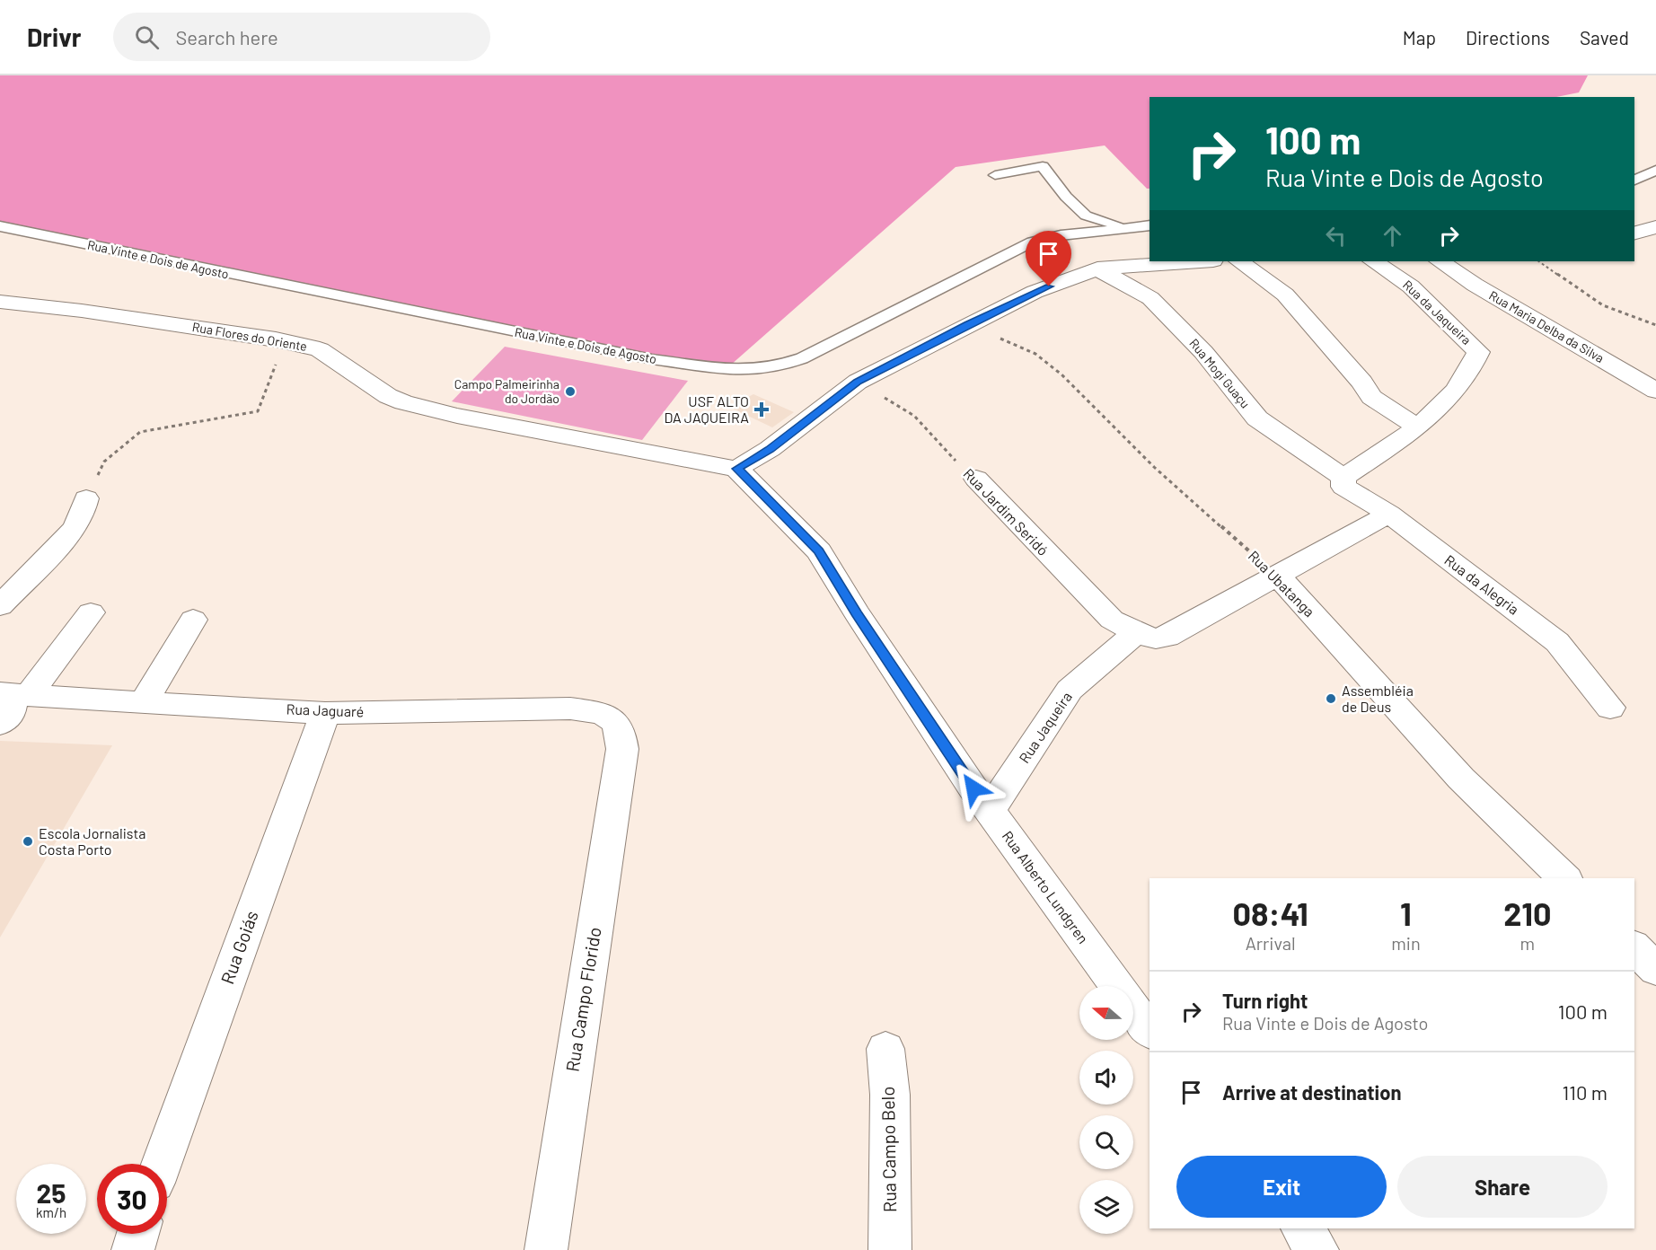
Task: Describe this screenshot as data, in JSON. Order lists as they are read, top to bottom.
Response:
{
  "streets": {
    "street": [
      "Rua da Jaqueira",
      "Rua Maria Delba da Silva",
      "Rua Flores do Oriente",
      "Rua Mogi Guaçu",
      "Rua Jardim Seridó",
      "Rua Ubatanga",
      "Rua da Alegria",
      "Rua Jaguaré",
      "Rua Jaqueira",
      "Rua Alberto Lundgren",
      "Rua Goiás",
      "Rua Campo Florido",
      "Rua Campo Belo"
    ],
    "lane": ["Rua Vinte e Dois de Agosto"]
  },
  "crossings": [
    ["Rua da Jaqueira", "Rua Mogi Guaçu"],
    ["Rua da Jaqueira", "Rua da Alegria"],
    ["Rua Flores do Oriente", "Rua Alberto Lundgren"],
    ["Rua Mogi Guaçu", "Rua da Alegria"],
    ["Rua Jardim Seridó", "Rua Jaqueira"],
    ["Rua Jaguaré", "Rua Goiás"],
    ["Rua Jaguaré", "Rua Campo Florido"],
    ["Rua Jaqueira", "Rua Alberto Lundgren"]
  ],
  "places": {
    "other": ["Campo Palmeirinha do Jordão", "Assembléia de Deus", "Escola Jornalista Costa Porto"],
    "health": ["USF ALTO DA JAQUEIRA"]
  },
  "north": "left",
  "page": {
    "header": "Drivr",
    "search": "Search here",
    "nav": ["Map", "Directions", "Saved"],
    "turn": ["100 m", "Rua Vinte e Dois de Agosto"],
    "eta": [
      "08:41",
      "Arrival",
      "1",
      "min",
      "210",
      "m"
    ],
    "list": [
      {
        "name": "Turn right",
        "note": "Rua Vinte e Dois de Agosto",
        "value": "100 m"
      },
      {
        "name": "Arrive at destination",
        "value": "110 m"
      }
    ],
    "buttons": ["Exit", "Share"],
    "speed": "25 km/h",
    "limit": "30"
  }
}
